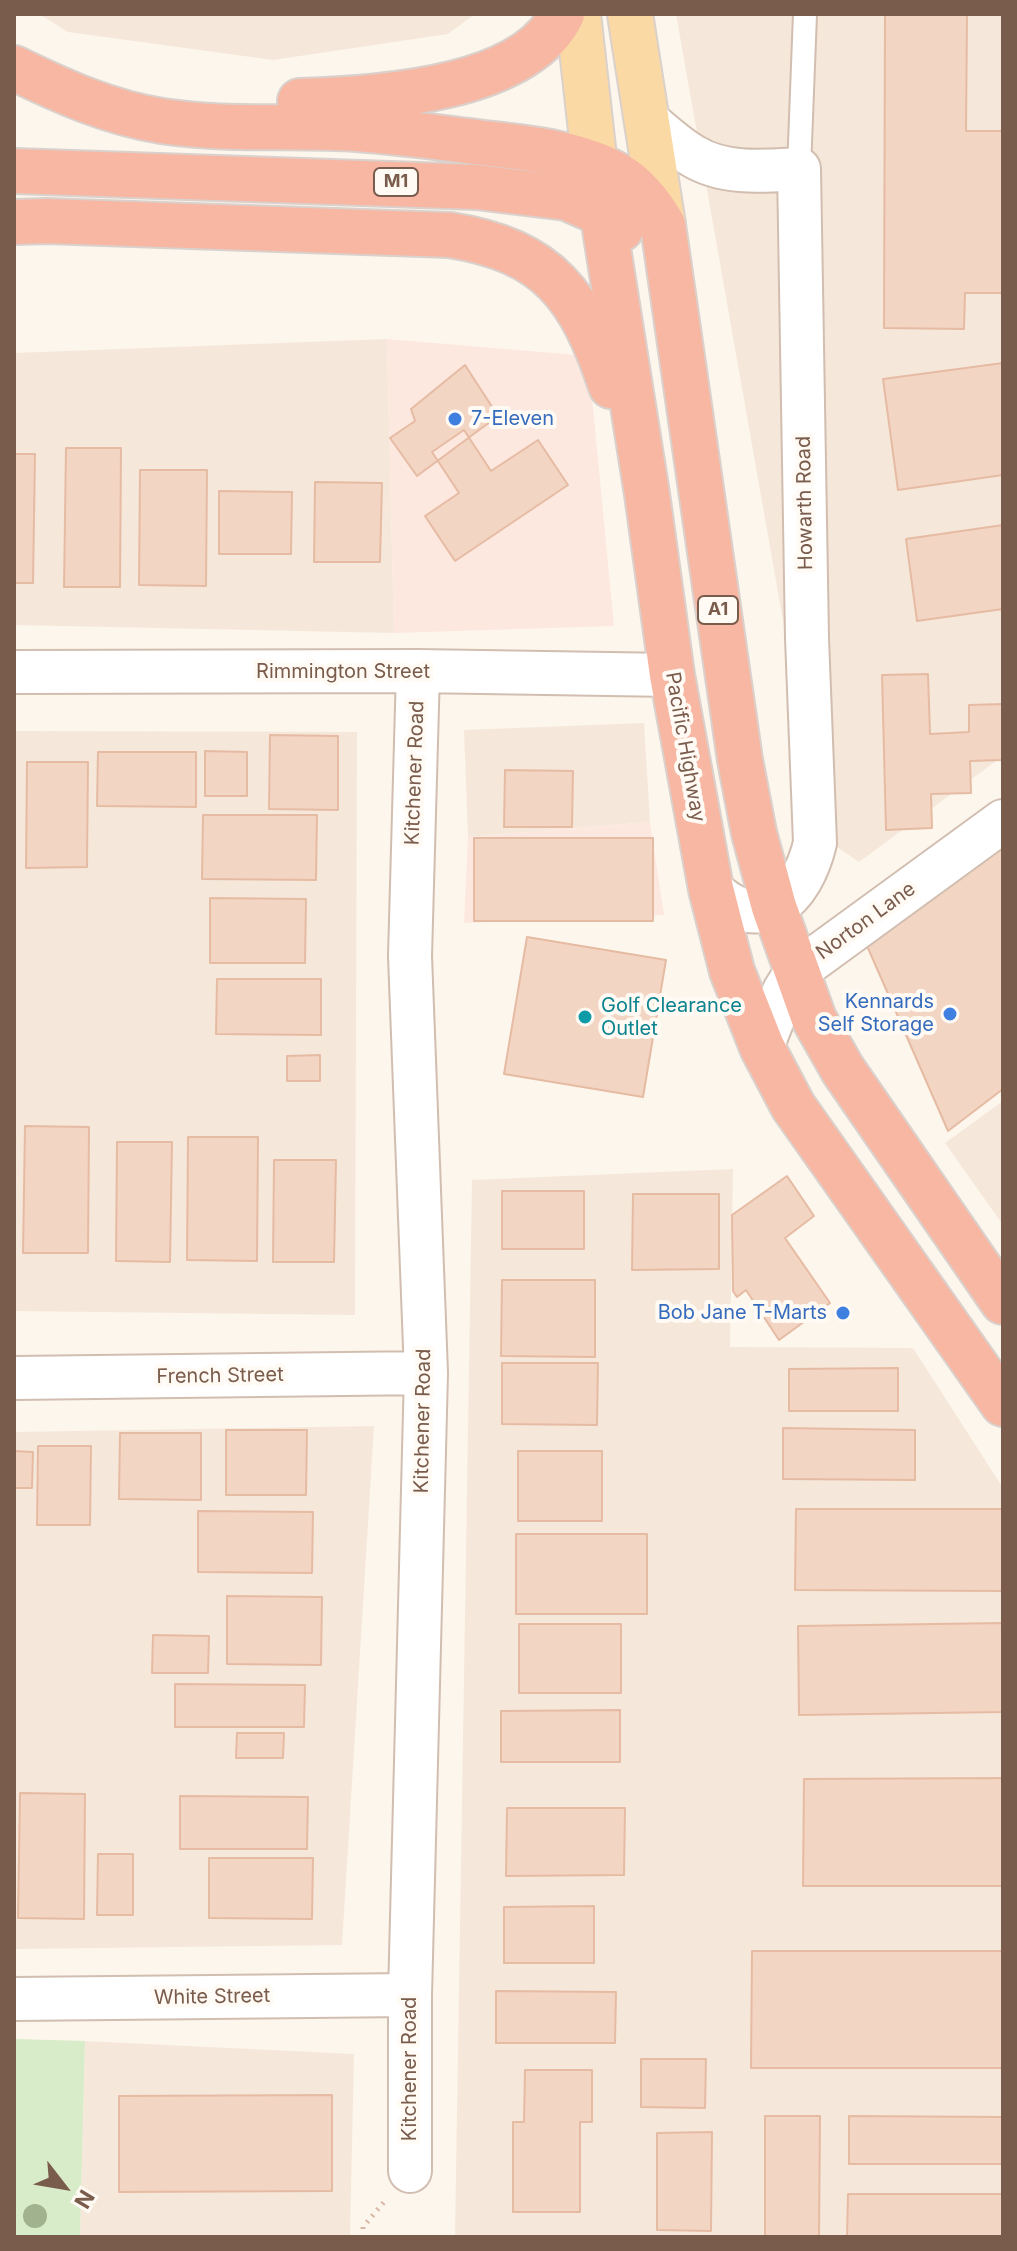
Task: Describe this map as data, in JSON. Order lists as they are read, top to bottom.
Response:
{
  "streets": {
    "highway": ["M1", "A1", "Pacific Highway"],
    "street": [
      "Howarth Road",
      "Rimmington Street",
      "Kitchener Road",
      "Norton Lane",
      "French Street",
      "White Street"
    ]
  },
  "crossings": [
    ["M1", "A1"],
    ["M1", "Pacific Highway"],
    ["Howarth Road", "A1"],
    ["A1", "Pacific Highway"],
    ["A1", "Norton Lane"],
    ["Rimmington Street", "Pacific Highway"],
    ["Rimmington Street", "Kitchener Road"],
    ["Pacific Highway", "Norton Lane"],
    ["Kitchener Road", "French Street"],
    ["Kitchener Road", "White Street"]
  ],
  "places": [
    "7-Eleven",
    "Kennards Self Storage",
    "Golf Clearance Outlet",
    "Bob Jane T-Marts"
  ],
  "north": "bottom right"
}
